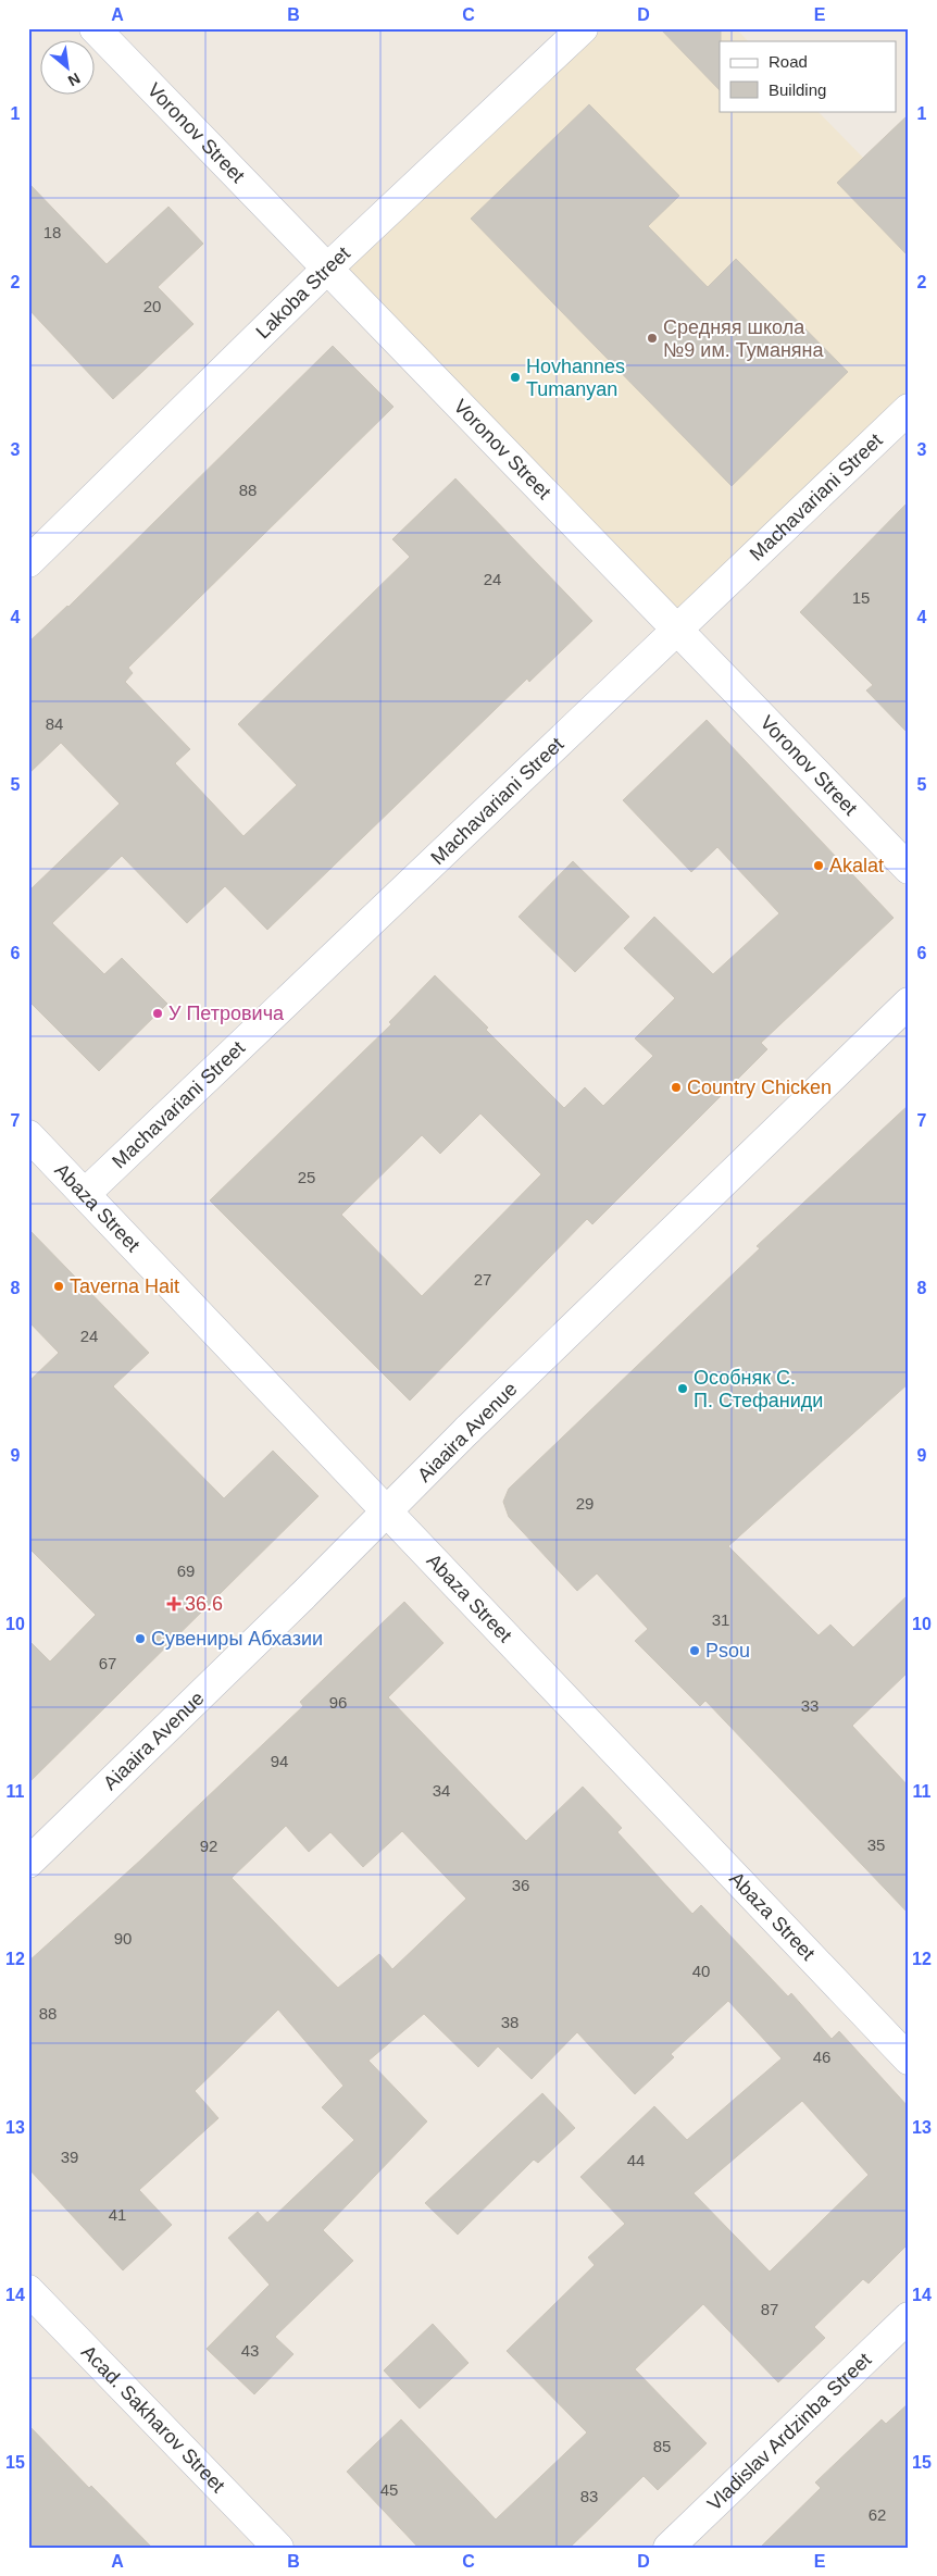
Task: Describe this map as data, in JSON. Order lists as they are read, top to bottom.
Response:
{
  "streets": {
    "street": [
      "Voronov Street",
      "Lakoba Street",
      "Machavariani Street",
      "Abaza Street",
      "Aiaaira Avenue",
      "Acad. Sakharov Street",
      "Vladislav Ardzinba Street"
    ]
  },
  "crossings": [
    ["Voronov Street", "Lakoba Street"],
    ["Voronov Street", "Machavariani Street"],
    ["Machavariani Street", "Abaza Street"],
    ["Abaza Street", "Aiaaira Avenue"]
  ],
  "places": {
    "other": [
      "Средняя школа №9 им. Туманяна",
      "Hovhannes Tumanyan",
      "Akalat",
      "У Петровича",
      "Country Chicken",
      "Taverna Hait",
      "Особняк С. П. Стефаниди",
      "Сувениры Абхазии",
      "Psou"
    ],
    "health": ["36.6"]
  },
  "house_numbers": [
    "18",
    "20",
    "88",
    "24",
    "15",
    "84",
    "25",
    "27",
    "24",
    "29",
    "69",
    "31",
    "67",
    "96",
    "33",
    "94",
    "34",
    "35",
    "92",
    "36",
    "90",
    "40",
    "88",
    "38",
    "46",
    "39",
    "44",
    "41",
    "87",
    "43",
    "85",
    "45",
    "83",
    "62"
  ],
  "legend": ["Road", "Building"],
  "north": "bottom right",
  "grid": {
    "columns": [
      "A",
      "B",
      "C",
      "D",
      "E"
    ],
    "rows": [
      "1",
      "2",
      "3",
      "4",
      "5",
      "6",
      "7",
      "8",
      "9",
      "10",
      "11",
      "12",
      "13",
      "14",
      "15"
    ]
  }
}
